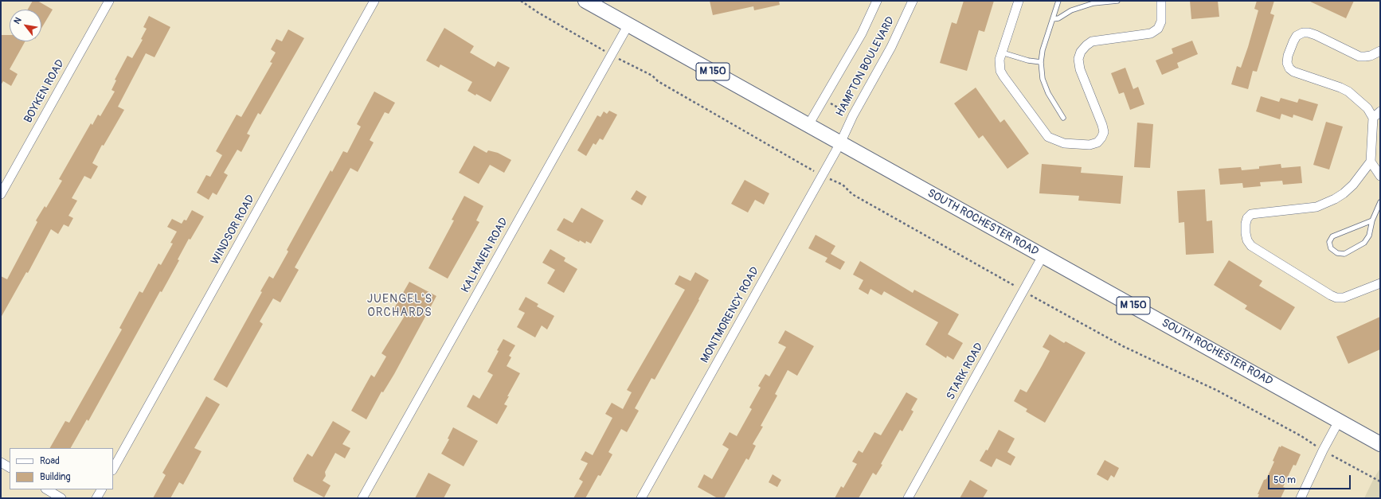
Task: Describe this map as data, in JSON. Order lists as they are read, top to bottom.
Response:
{
  "streets": {
    "main road": ["M 150", "SOUTH ROCHESTER ROAD"],
    "street": [
      "HAMPTON BOULEVARD",
      "BOYKEN ROAD",
      "WINDSOR ROAD",
      "KALHAVEN ROAD",
      "MONTMORENCY ROAD",
      "STARK ROAD"
    ]
  },
  "crossings": [
    ["HAMPTON BOULEVARD", "SOUTH ROCHESTER ROAD"],
    ["HAMPTON BOULEVARD", "MONTMORENCY ROAD"],
    ["SOUTH ROCHESTER ROAD", "KALHAVEN ROAD"],
    ["SOUTH ROCHESTER ROAD", "MONTMORENCY ROAD"],
    ["SOUTH ROCHESTER ROAD", "STARK ROAD"]
  ],
  "districts": ["JUENGEL'S ORCHARDS"],
  "legend": ["Road", "Building"],
  "scale_bar": "50 m",
  "north": "top left"
}
